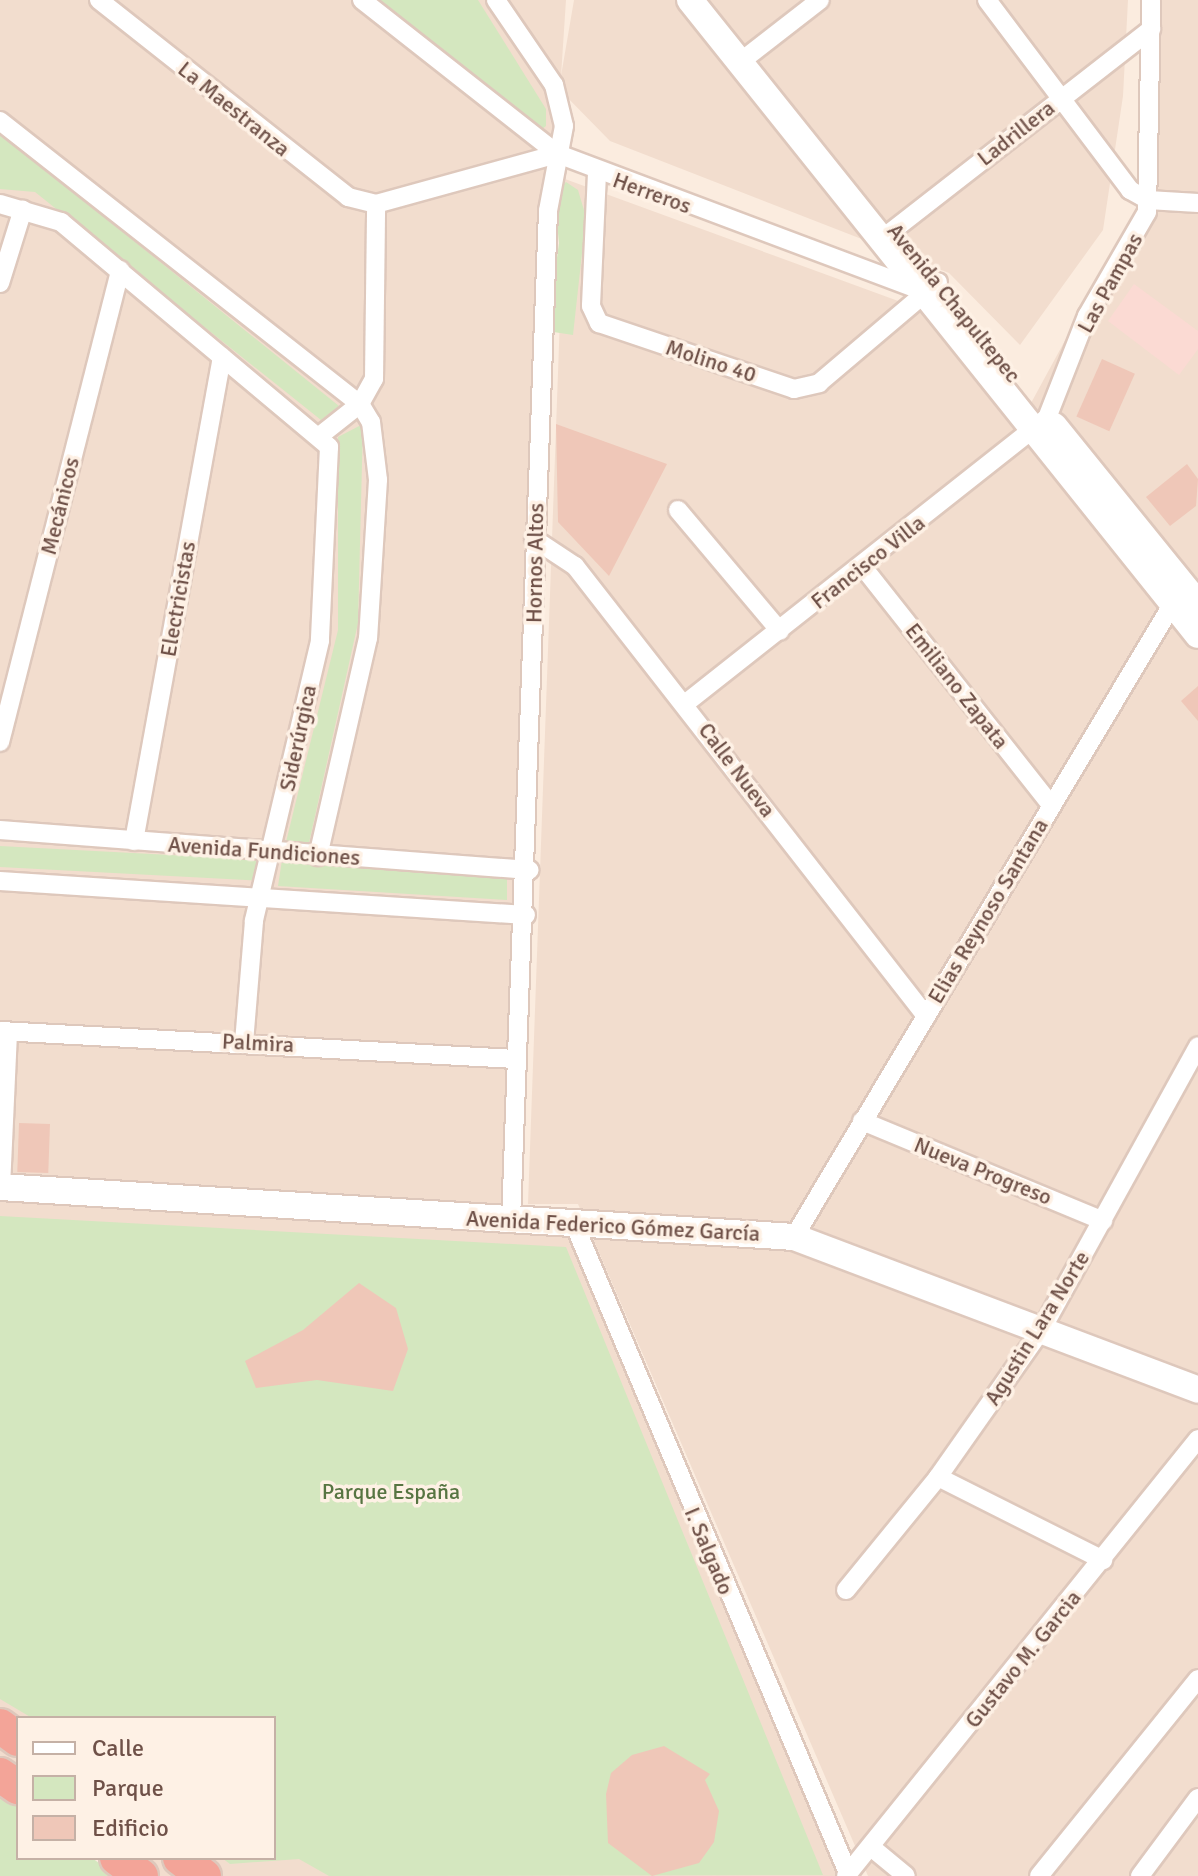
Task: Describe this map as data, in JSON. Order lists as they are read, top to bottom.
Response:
{
  "streets": {
    "street": [
      "La Maestranza",
      "Ladrillera",
      "Herreros",
      "Las Pampas",
      "Avenida Chapultepec",
      "Molino 40",
      "Mecánicos",
      "Francisco Villa",
      "Hornos Altos",
      "Electricistas",
      "Emiliano Zapata",
      "Siderúrgica",
      "Calle Nueva",
      "Avenida Fundiciones",
      "Elias Reynoso Santana",
      "Palmira",
      "Nueva Progreso",
      "Avenida Federico Gómez García",
      "Agustin Lara Norte",
      "I. Salgado",
      "Gustavo M. Garcia"
    ]
  },
  "crossings": [
    ["Ladrillera", "Las Pampas"],
    ["Ladrillera", "Avenida Chapultepec"],
    ["Herreros", "Avenida Chapultepec"],
    ["Herreros", "Molino 40"],
    ["Herreros", "Hornos Altos"],
    ["Las Pampas", "Avenida Chapultepec"],
    ["Las Pampas", "Francisco Villa"],
    ["Avenida Chapultepec", "Molino 40"],
    ["Avenida Chapultepec", "Francisco Villa"],
    ["Avenida Chapultepec", "Elias Reynoso Santana"],
    ["Francisco Villa", "Emiliano Zapata"],
    ["Francisco Villa", "Calle Nueva"],
    ["Hornos Altos", "Calle Nueva"],
    ["Hornos Altos", "Avenida Fundiciones"],
    ["Hornos Altos", "Palmira"],
    ["Hornos Altos", "Avenida Federico Gómez García"],
    ["Electricistas", "Avenida Fundiciones"],
    ["Emiliano Zapata", "Elias Reynoso Santana"],
    ["Siderúrgica", "Avenida Fundiciones"],
    ["Siderúrgica", "Palmira"],
    ["Calle Nueva", "Elias Reynoso Santana"],
    ["Elias Reynoso Santana", "Nueva Progreso"],
    ["Elias Reynoso Santana", "Avenida Federico Gómez García"],
    ["Nueva Progreso", "Agustin Lara Norte"],
    ["Avenida Federico Gómez García", "Agustin Lara Norte"],
    ["Avenida Federico Gómez García", "I. Salgado"],
    ["I. Salgado", "Gustavo M. Garcia"]
  ],
  "parks": ["Parque España"],
  "legend": ["Calle", "Parque", "Edificio"]
}
